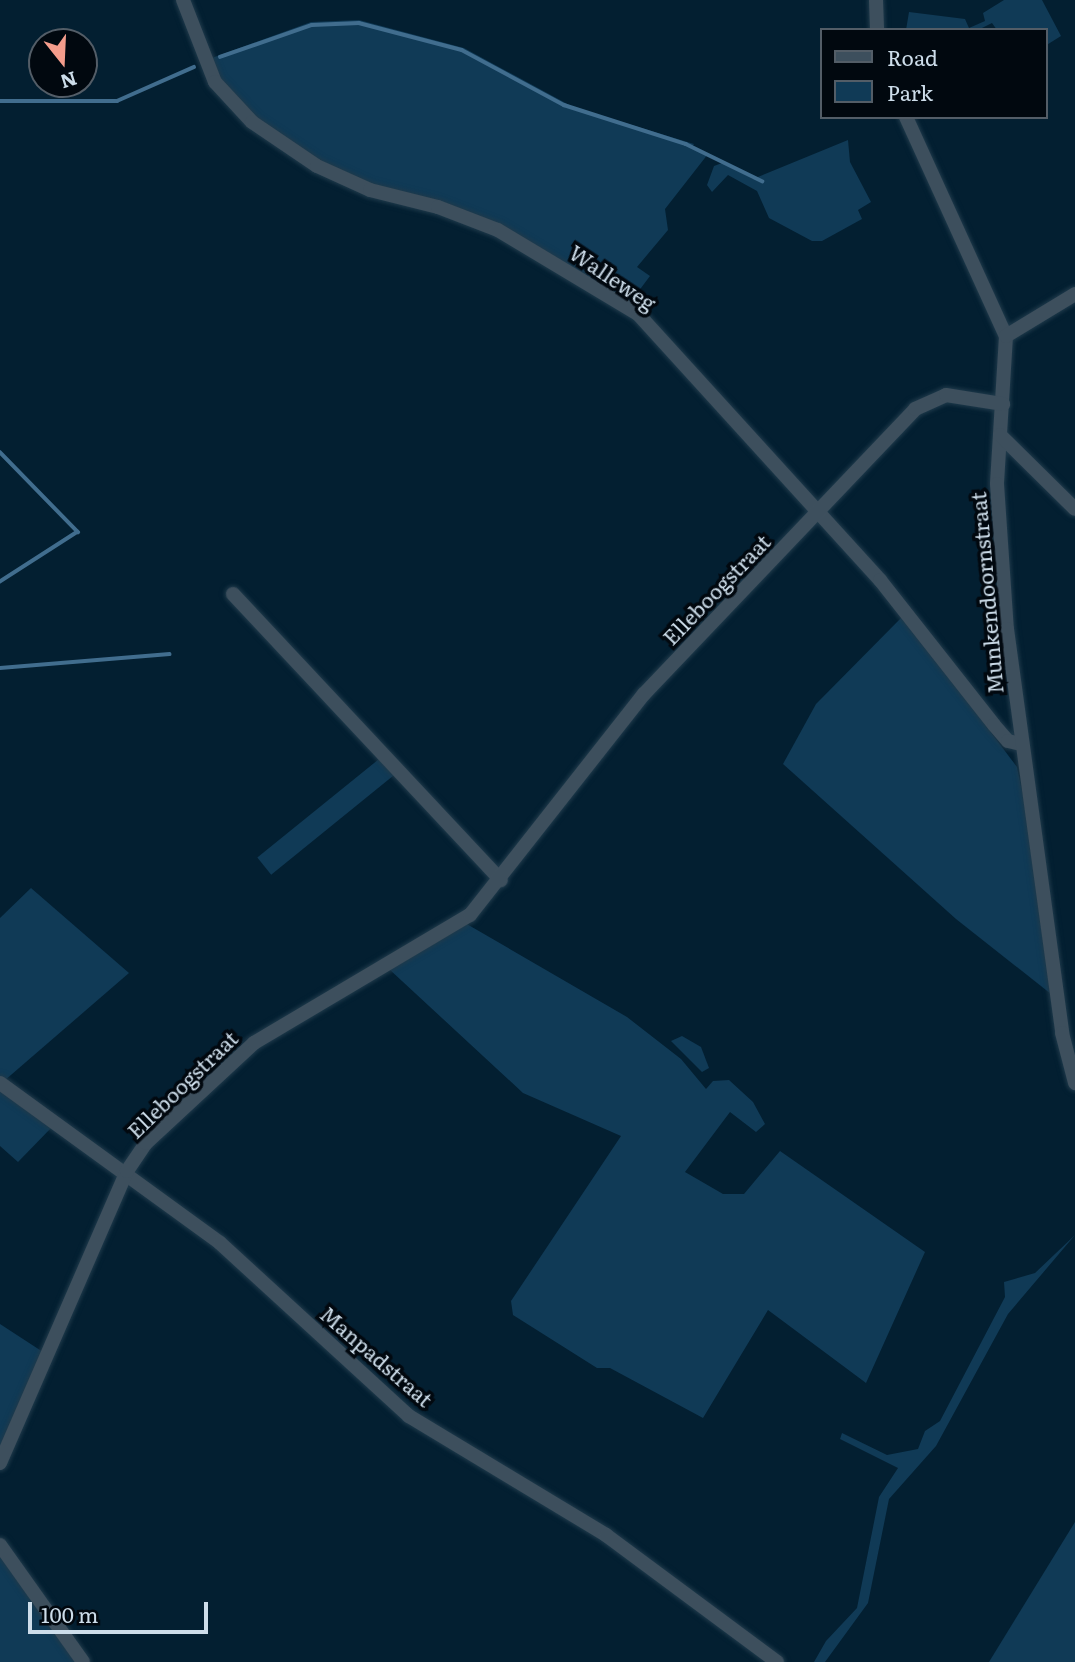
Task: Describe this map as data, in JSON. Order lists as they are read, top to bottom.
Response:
{
  "streets": {
    "street": [
      "Walleweg",
      "Elleboogstraat",
      "Munkendoornstraat",
      "Manpadstraat"
    ]
  },
  "crossings": [
    ["Walleweg", "Elleboogstraat"],
    ["Walleweg", "Munkendoornstraat"],
    ["Elleboogstraat", "Munkendoornstraat"],
    ["Elleboogstraat", "Manpadstraat"]
  ],
  "legend": ["Road", "Park"],
  "scale_bar": "100 m",
  "north": "bottom"
}
